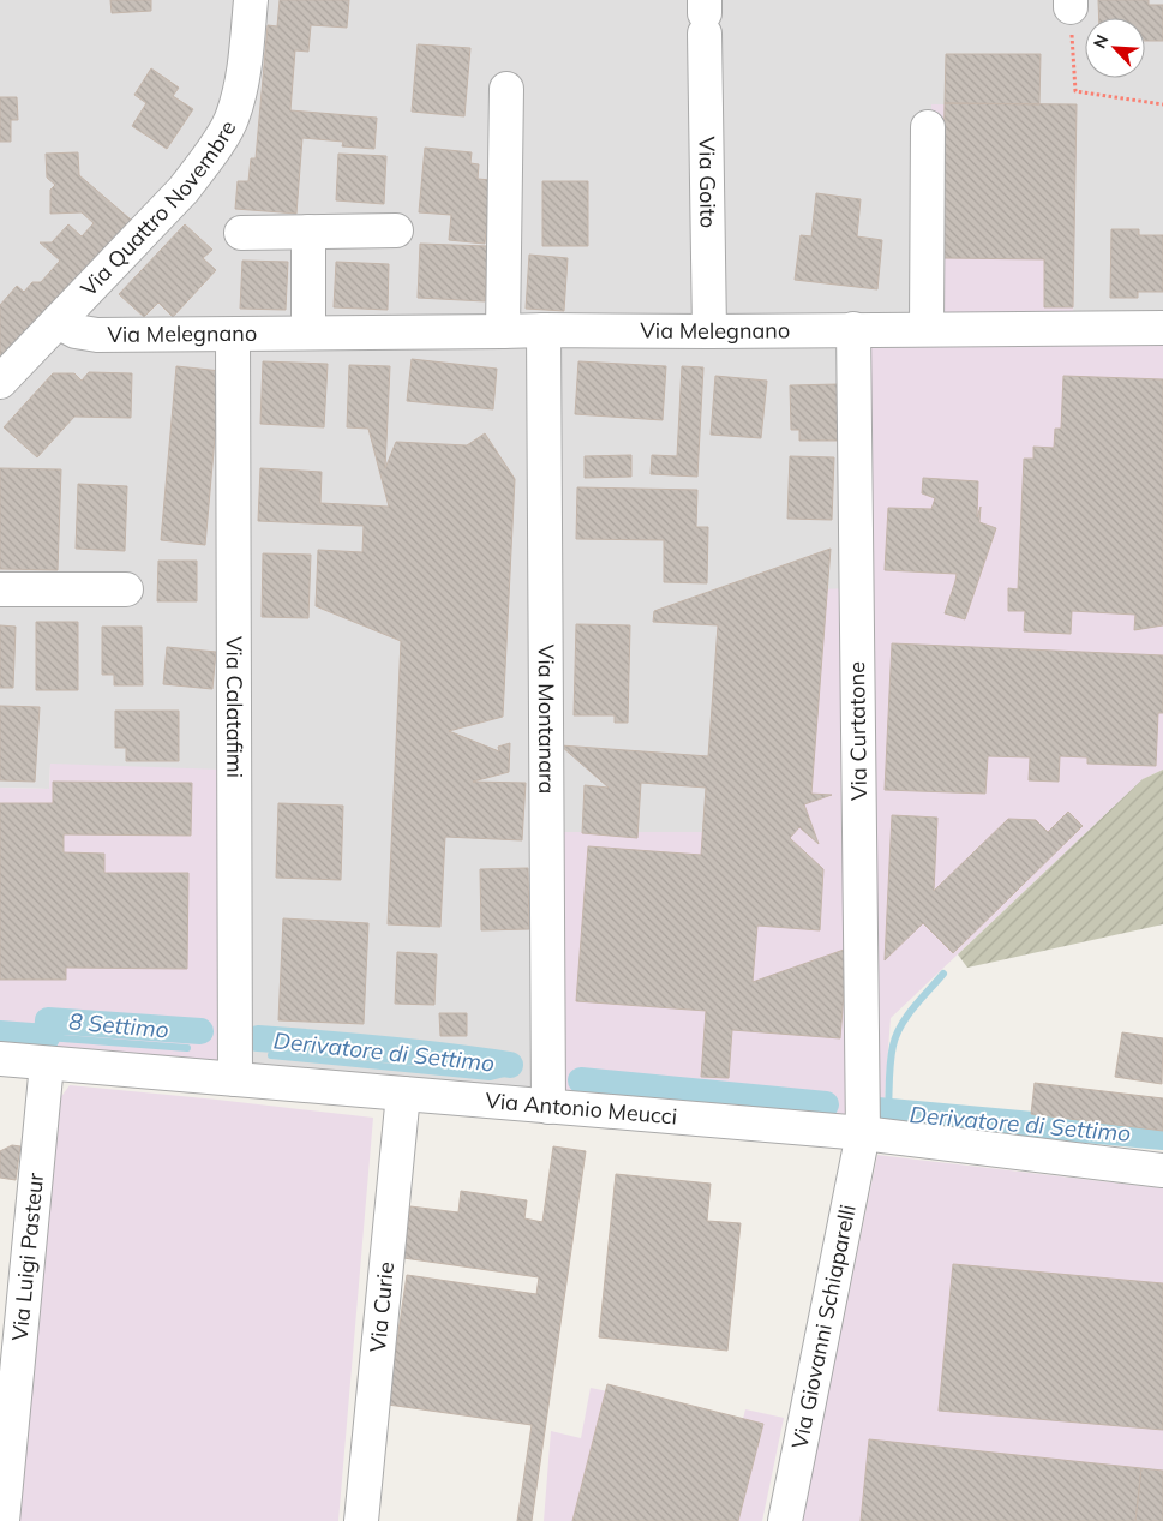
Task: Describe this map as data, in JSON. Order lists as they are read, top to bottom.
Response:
{
  "streets": {
    "street": [
      "Via Goito",
      "Via Quattro Novembre",
      "Via Melegnano",
      "Via Calatafimi",
      "Via Montanara",
      "Via Curtatone",
      "Via Antonio Meucci",
      "Via Luigi Pasteur",
      "Via Curie",
      "Via Giovanni Schiaparelli"
    ]
  },
  "crossings": [
    ["Via Goito", "Via Melegnano"],
    ["Via Quattro Novembre", "Via Melegnano"],
    ["Via Melegnano", "Via Calatafimi"],
    ["Via Melegnano", "Via Montanara"],
    ["Via Melegnano", "Via Curtatone"],
    ["Via Calatafimi", "Via Antonio Meucci"],
    ["Via Montanara", "Via Antonio Meucci"],
    ["Via Curtatone", "Via Antonio Meucci"],
    ["Via Curtatone", "Via Giovanni Schiaparelli"],
    ["Via Antonio Meucci", "Via Luigi Pasteur"],
    ["Via Antonio Meucci", "Via Curie"],
    ["Via Antonio Meucci", "Via Giovanni Schiaparelli"]
  ],
  "water": ["8 Settimo", "Derivatore di Settimo"],
  "north": "top left"
}
